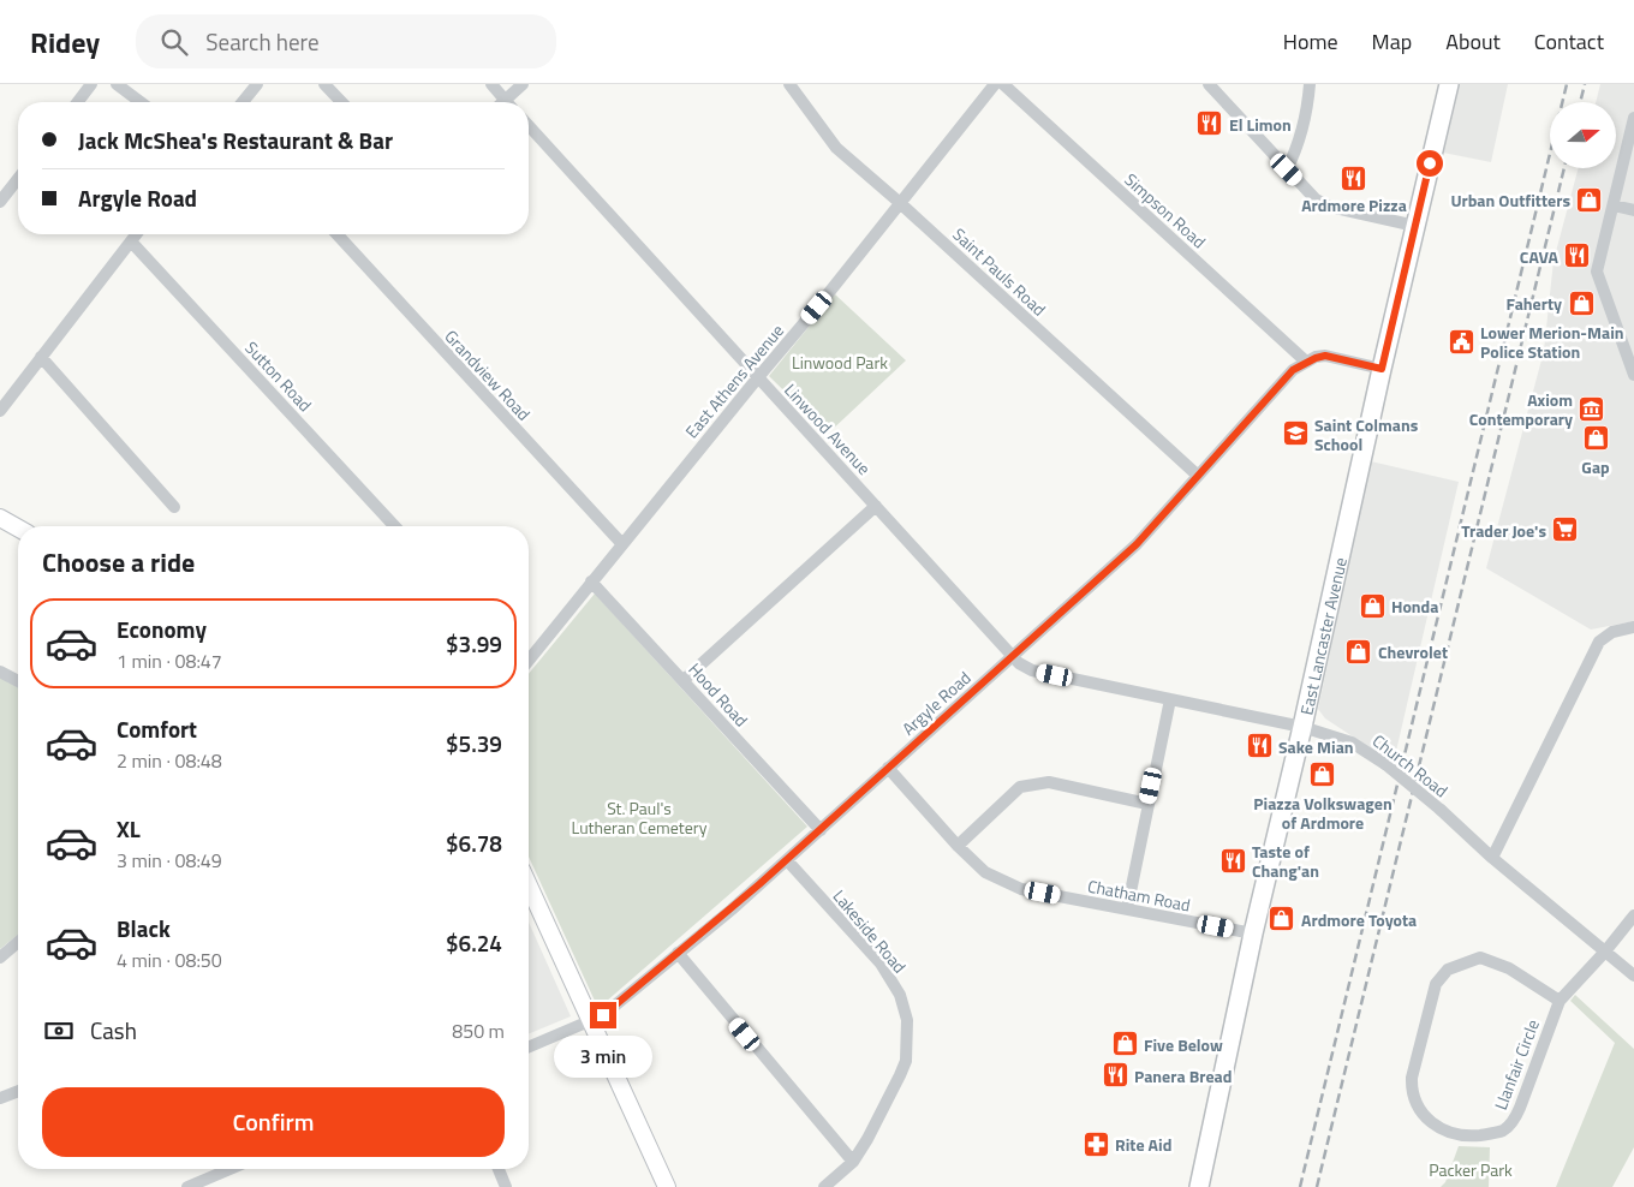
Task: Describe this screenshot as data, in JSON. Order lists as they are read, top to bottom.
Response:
{
  "streets": {
    "highway": ["East Lancaster Avenue"],
    "street": [
      "Simpson Road",
      "Saint Pauls Road",
      "Grandview Road",
      "Sutton Road",
      "East Athens Avenue",
      "Linwood Avenue",
      "Hood Road",
      "Argyle Road",
      "Church Road",
      "Chatham Road",
      "Lakeside Road",
      "Llanfair Circle"
    ]
  },
  "crossings": [
    ["Simpson Road", "Argyle Road"],
    ["Saint Pauls Road", "East Athens Avenue"],
    ["Saint Pauls Road", "Argyle Road"],
    ["Grandview Road", "East Athens Avenue"],
    ["East Athens Avenue", "Linwood Avenue"],
    ["East Athens Avenue", "Hood Road"],
    ["Linwood Avenue", "Argyle Road"],
    ["Linwood Avenue", "Church Road"],
    ["East Lancaster Avenue", "Church Road"],
    ["East Lancaster Avenue", "Chatham Road"],
    ["Hood Road", "Argyle Road"],
    ["Argyle Road", "Church Road"],
    ["Argyle Road", "Chatham Road"],
    ["Argyle Road", "Lakeside Road"],
    ["Church Road", "Llanfair Circle"]
  ],
  "parks": ["Linwood Park", "St. Paul's Lutheran Cemetery", "Packer Park"],
  "places": {
    "restaurant": [
      "El Limon",
      "Ardmore Pizza",
      "CAVA",
      "Sake Mian",
      "Taste of Chang'an",
      "Panera Bread"
    ],
    "shop": [
      "Urban Outfitters",
      "Faherty",
      "Gap",
      "Honda",
      "Chevrolet",
      "Piazza Volkswagen of Ardmore",
      "Ardmore Toyota",
      "Five Below"
    ],
    "public building": ["Lower Merion-Main Police Station"],
    "museum": ["Axiom Contemporary"],
    "school or university": ["Saint Colmans School"],
    "supermarket": ["Trader Joe's"],
    "pharmacy": ["Rite Aid"]
  },
  "north": "right",
  "page": {
    "header": "Ridey",
    "search": "Search here",
    "nav": [
      "Home",
      "Map",
      "About",
      "Contact"
    ],
    "banner": ["Jack McShea's Restaurant & Bar", "Argyle Road"],
    "heading": "Choose a ride",
    "list": [
      {
        "name": "Economy",
        "note": "1 min · 08:47",
        "value": "$3.99"
      },
      {
        "name": "Comfort",
        "note": "2 min · 08:48",
        "value": "$5.39"
      },
      {
        "name": "XL",
        "note": "3 min · 08:49",
        "value": "$6.78"
      },
      {
        "name": "Black",
        "note": "4 min · 08:50",
        "value": "$6.24"
      }
    ],
    "pay": ["Cash", "850 m"],
    "bubble": "3 min",
    "buttons": "Confirm"
  }
}
